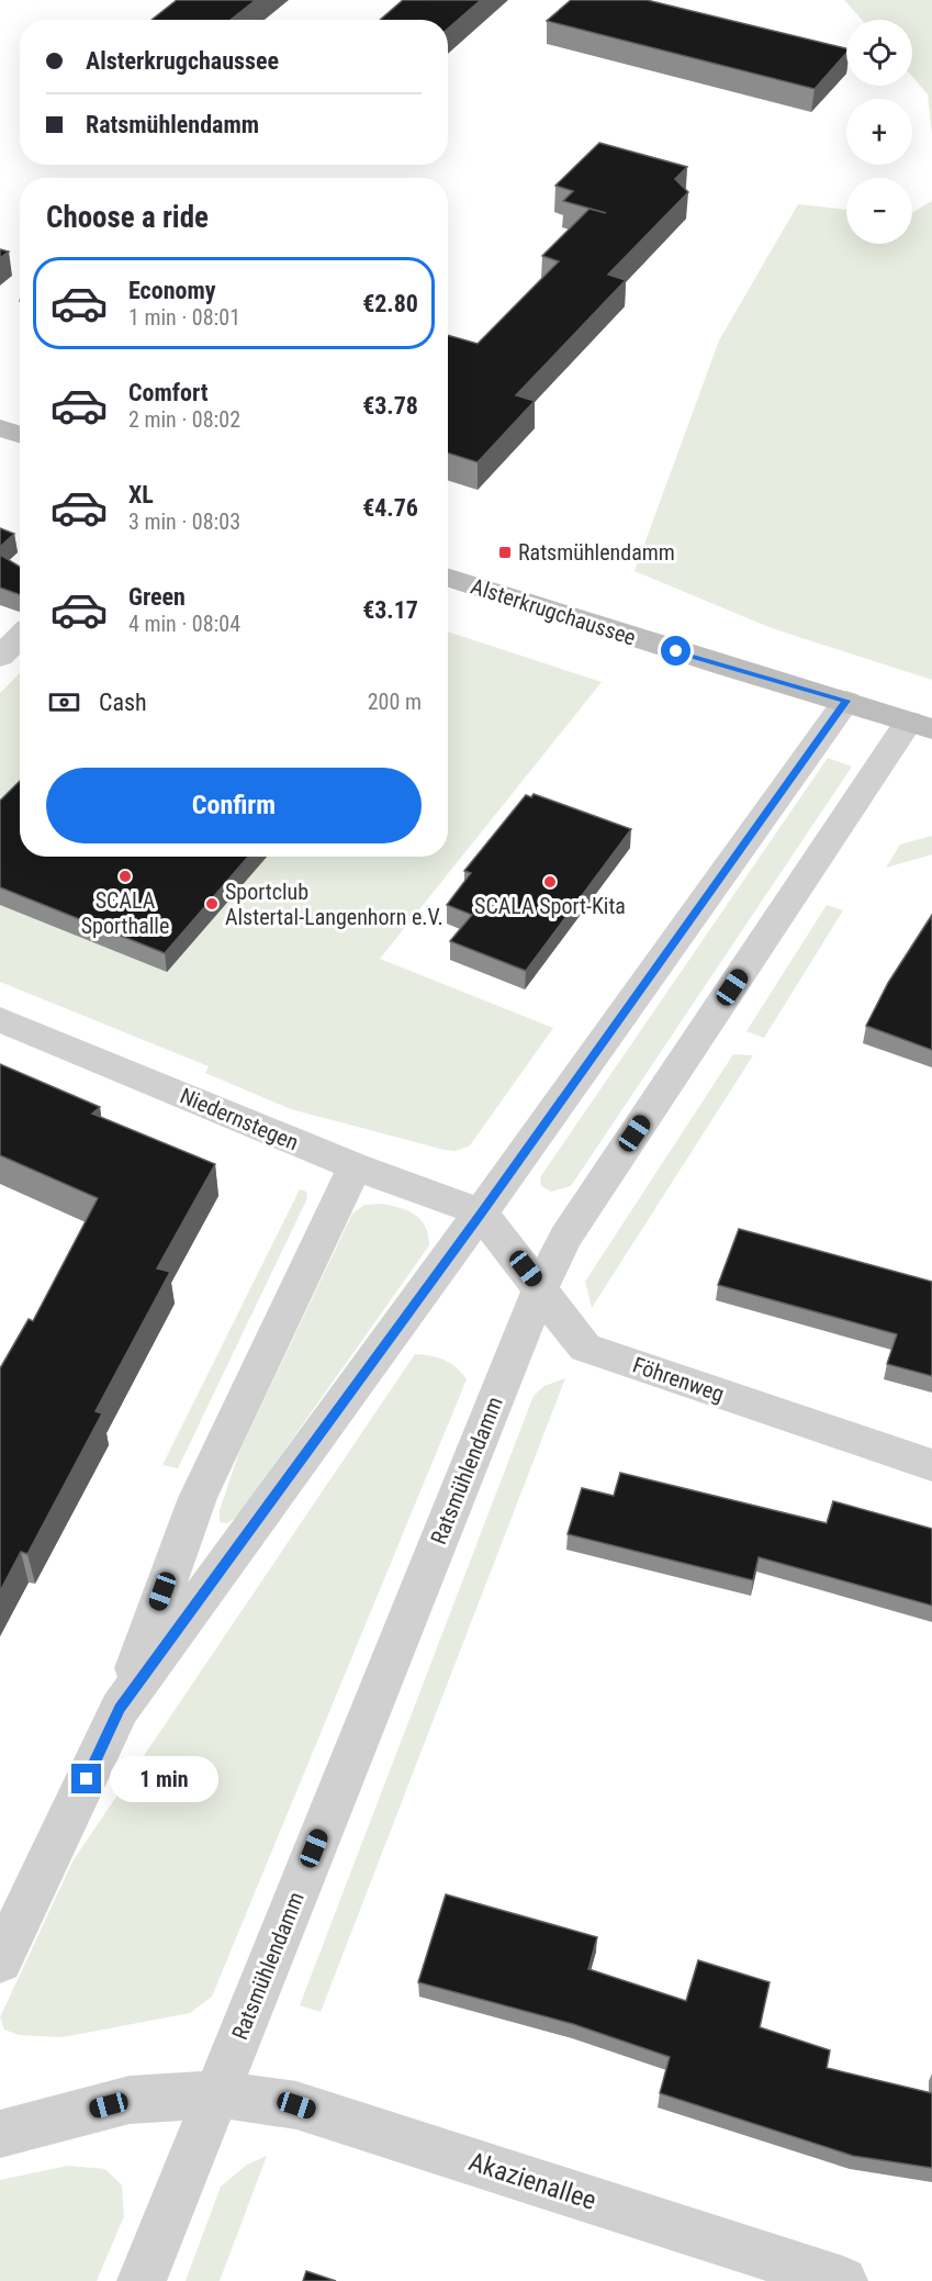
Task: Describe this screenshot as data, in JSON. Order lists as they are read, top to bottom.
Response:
{
  "streets": {
    "main road": ["Alsterkrugchaussee"],
    "street": [
      "Niedernstegen",
      "Föhrenweg",
      "Ratsmühlendamm",
      "Akazienallee"
    ]
  },
  "crossings": [
    ["Alsterkrugchaussee", "Ratsmühlendamm"],
    ["Niedernstegen", "Föhrenweg"],
    ["Föhrenweg", "Ratsmühlendamm"],
    ["Ratsmühlendamm", "Akazienallee"]
  ],
  "places": {
    "transit": ["Ratsmühlendamm"],
    "other": ["SCALA Sporthalle", "SCALA Sport-Kita", "Sportclub Alstertal-Langenhorn e.V."]
  },
  "page": {
    "map_buttons": ["+", "−"],
    "banner": ["Alsterkrugchaussee", "Ratsmühlendamm"],
    "heading": "Choose a ride",
    "list": [
      {
        "name": "Economy",
        "note": "1 min · 08:01",
        "value": "€2.80"
      },
      {
        "name": "Comfort",
        "note": "2 min · 08:02",
        "value": "€3.78"
      },
      {
        "name": "XL",
        "note": "3 min · 08:03",
        "value": "€4.76"
      },
      {
        "name": "Green",
        "note": "4 min · 08:04",
        "value": "€3.17"
      }
    ],
    "pay": ["Cash", "200 m"],
    "buttons": "Confirm",
    "bubble": "1 min"
  }
}
